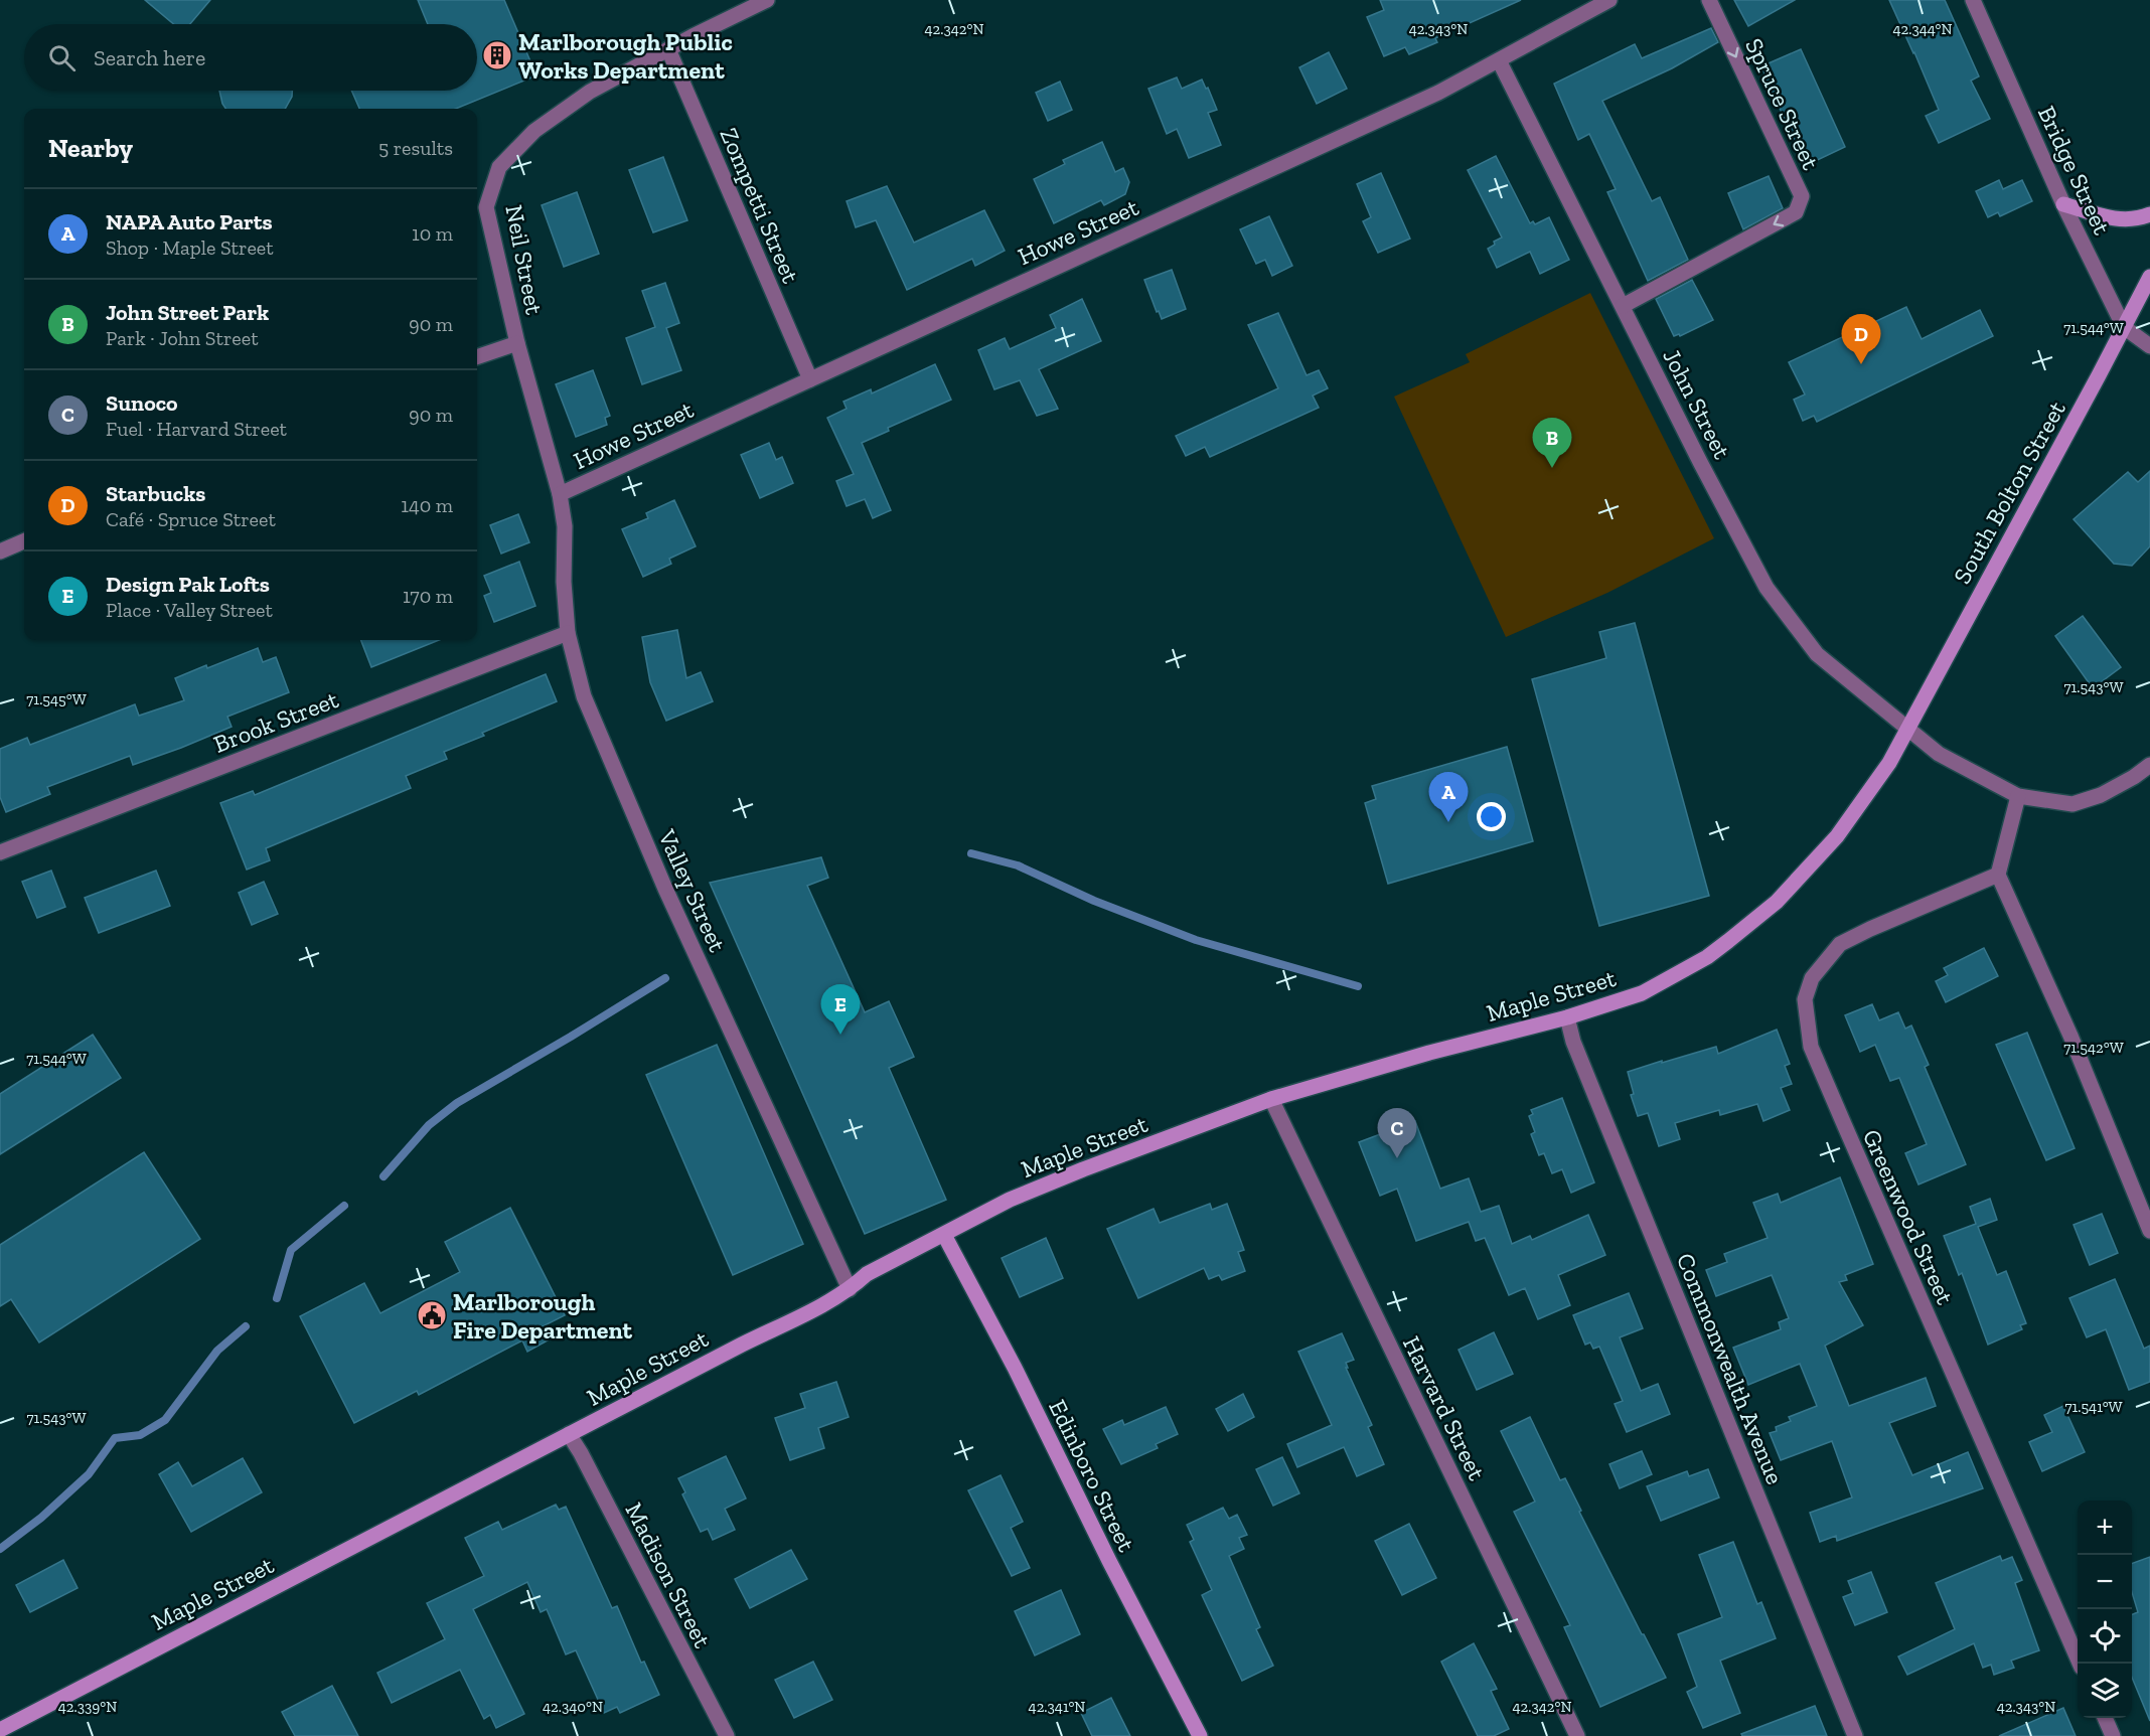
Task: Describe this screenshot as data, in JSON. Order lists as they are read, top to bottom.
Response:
{
  "streets": {
    "main road": ["South Bolton Street", "Maple Street", "Edinboro Street"],
    "street": [
      "Spruce Street",
      "Bridge Street",
      "Zompetti Street",
      "Howe Street",
      "Neil Street",
      "John Street",
      "Brook Street",
      "Valley Street",
      "Greenwood Street",
      "Commonwealth Avenue",
      "Harvard Street",
      "Madison Street"
    ]
  },
  "crossings": [
    ["Spruce Street", "John Street"],
    ["Bridge Street", "South Bolton Street"],
    ["Zompetti Street", "Howe Street"],
    ["Zompetti Street", "Neil Street"],
    ["Howe Street", "Neil Street"],
    ["Howe Street", "John Street"],
    ["Howe Street", "Valley Street"],
    ["Neil Street", "Valley Street"],
    ["John Street", "South Bolton Street"],
    ["John Street", "Maple Street"],
    ["South Bolton Street", "Maple Street"],
    ["Brook Street", "Valley Street"],
    ["Valley Street", "Maple Street"],
    ["Maple Street", "Commonwealth Avenue"],
    ["Maple Street", "Harvard Street"],
    ["Maple Street", "Edinboro Street"],
    ["Maple Street", "Madison Street"]
  ],
  "places": {
    "building": ["Marlborough Public Works Department"],
    "public building": ["Marlborough Fire Department"]
  },
  "page": {
    "search": "Search here",
    "heading": ["Nearby", "5 results"],
    "list": [
      {
        "mark": "A",
        "name": "NAPA Auto Parts",
        "note": "Shop · Maple Street",
        "value": "10 m"
      },
      {
        "mark": "B",
        "name": "John Street Park",
        "note": "Park · John Street",
        "value": "90 m"
      },
      {
        "mark": "C",
        "name": "Sunoco",
        "note": "Fuel · Harvard Street",
        "value": "90 m"
      },
      {
        "mark": "D",
        "name": "Starbucks",
        "note": "Café · Spruce Street",
        "value": "140 m"
      },
      {
        "mark": "E",
        "name": "Design Pak Lofts",
        "note": "Place · Valley Street",
        "value": "170 m"
      }
    ],
    "pins": [
      "D",
      "B",
      "A",
      "E",
      "C"
    ],
    "map_buttons": ["+", "−"]
  },
  "coordinates": [
    "42.342°N",
    "42.343°N",
    "42.344°N",
    "71.544°W",
    "71.543°W",
    "71.545°W",
    "71.542°W",
    "71.541°W",
    "42.339°N",
    "42.340°N",
    "42.341°N"
  ]
}
